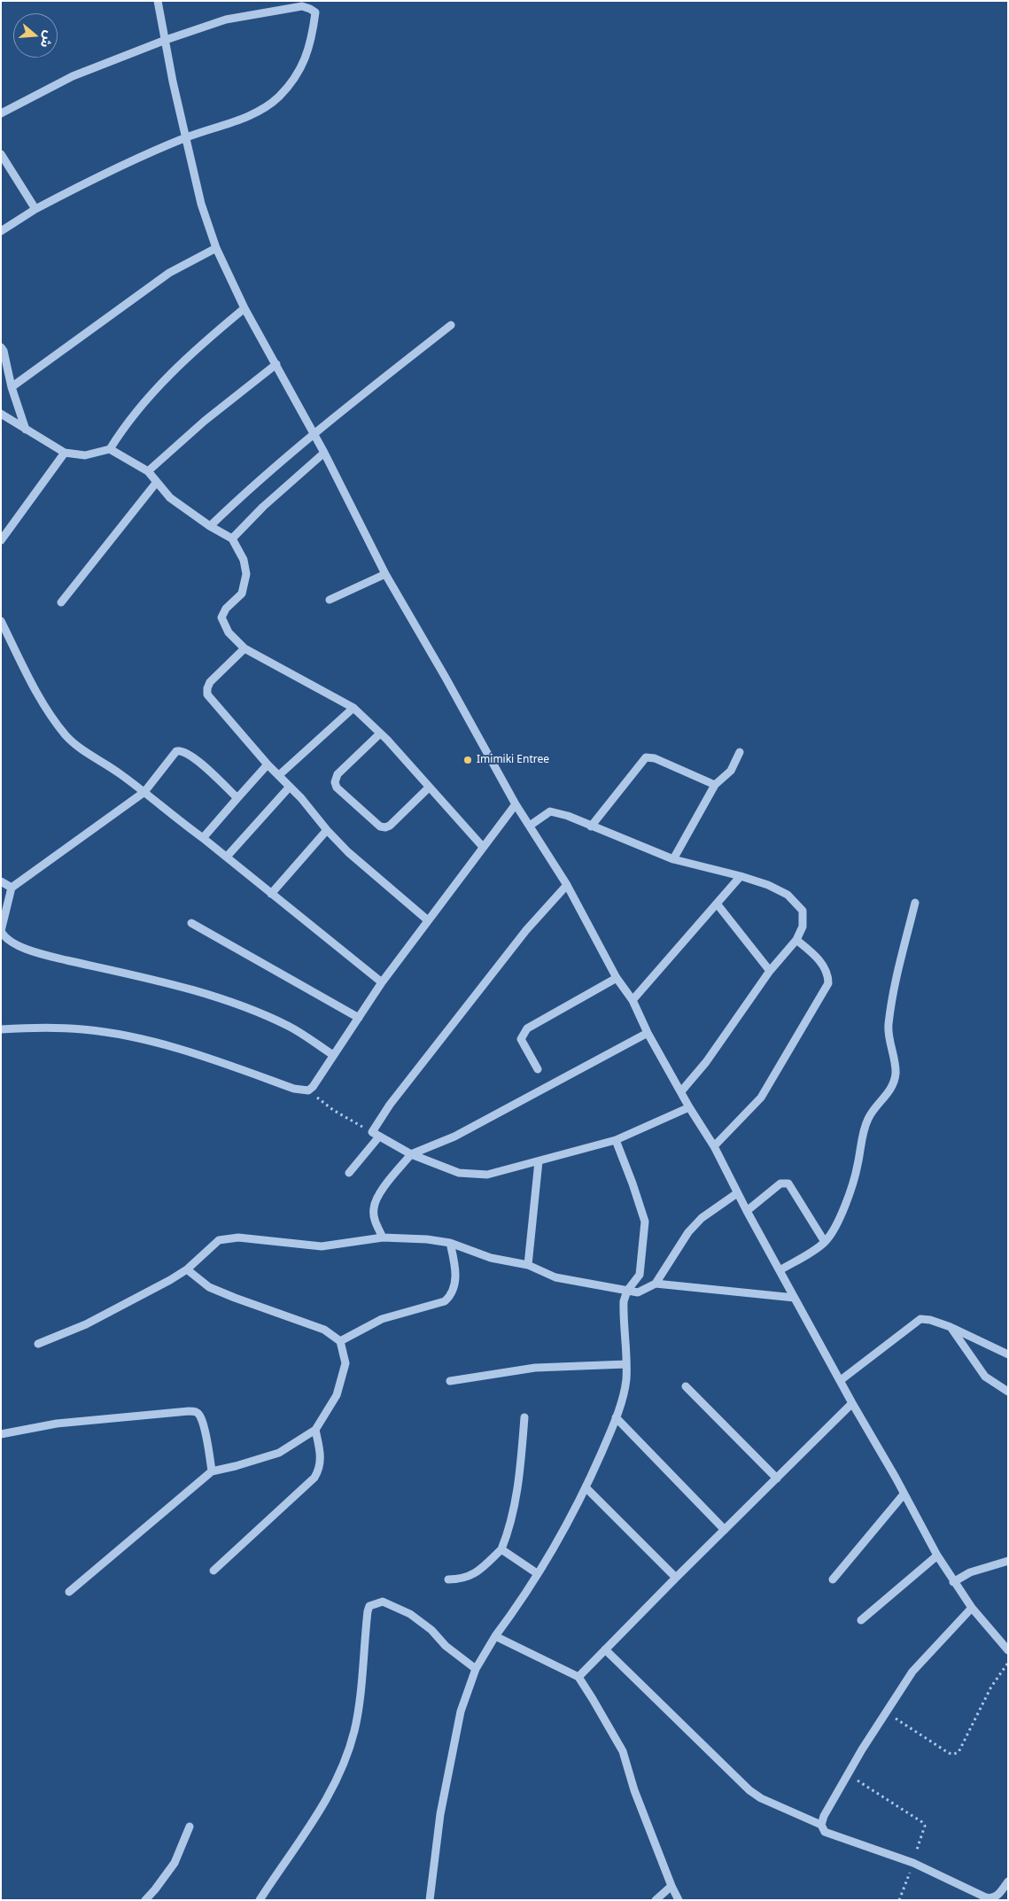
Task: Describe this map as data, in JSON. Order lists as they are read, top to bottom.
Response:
{
  "places": ["Imimiki Entree"],
  "north": "right"
}
